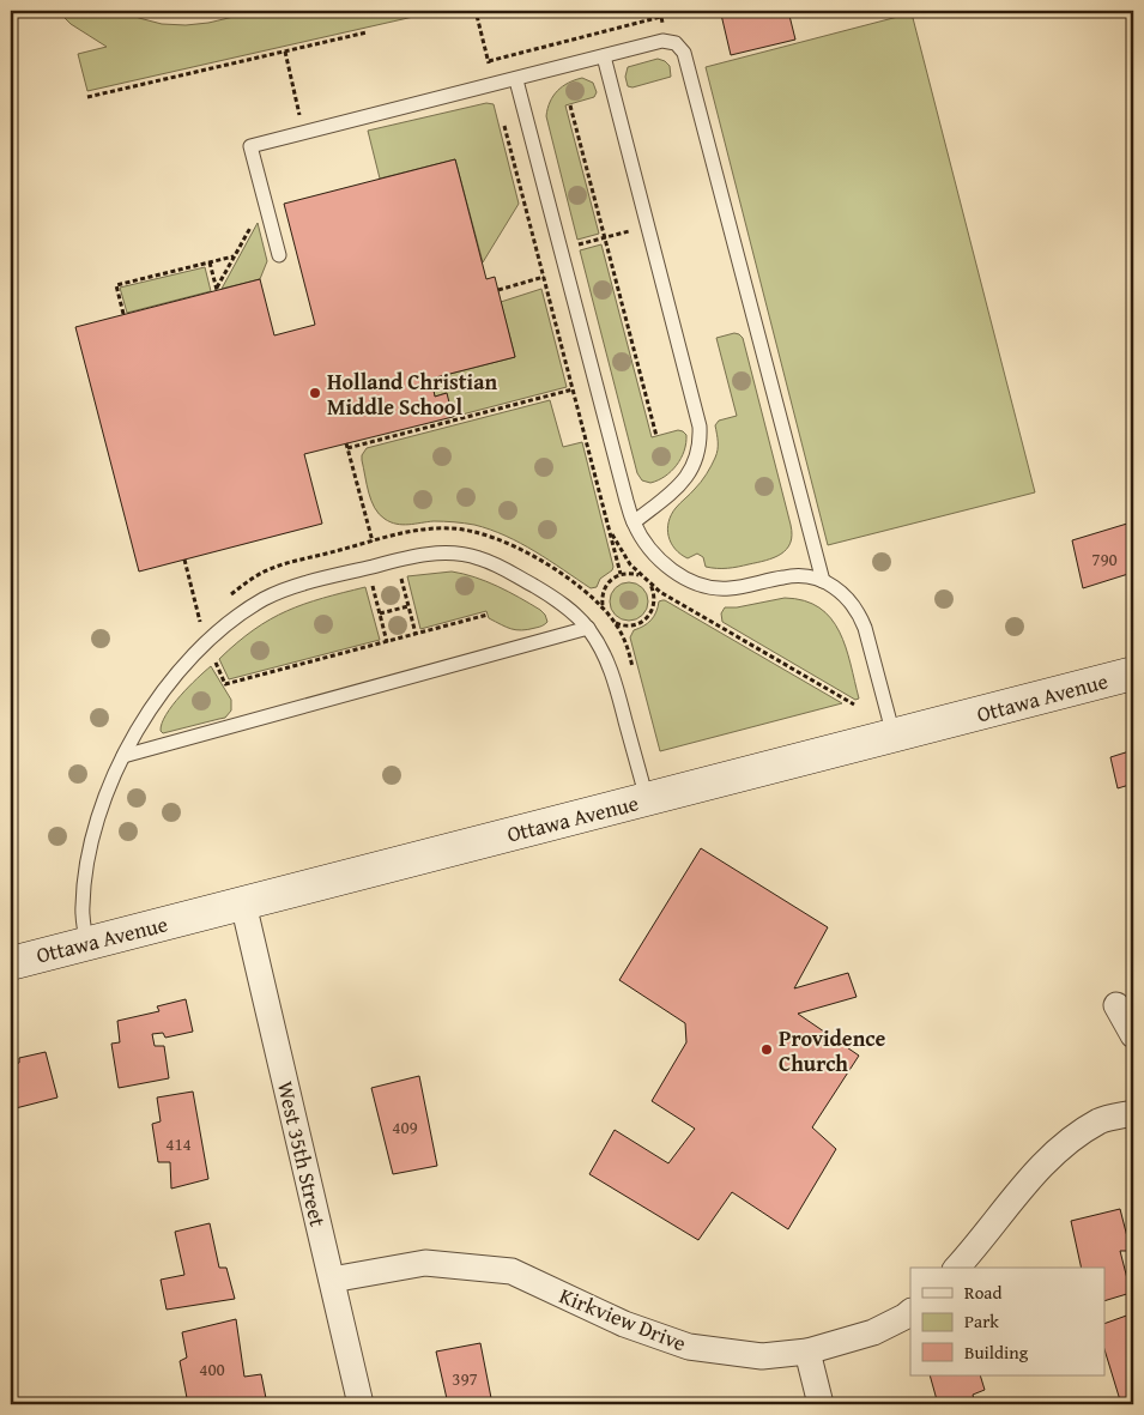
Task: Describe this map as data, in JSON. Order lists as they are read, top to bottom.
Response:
{
  "streets": {
    "street": ["Ottawa Avenue", "West 35th Street", "Kirkview Drive"]
  },
  "crossings": [
    ["Ottawa Avenue", "West 35th Street"],
    ["West 35th Street", "Kirkview Drive"]
  ],
  "places": ["Holland Christian Middle School", "Providence Church"],
  "house_numbers": [
    "790",
    "409",
    "414",
    "400",
    "397"
  ],
  "legend": ["Road", "Park", "Building"]
}
